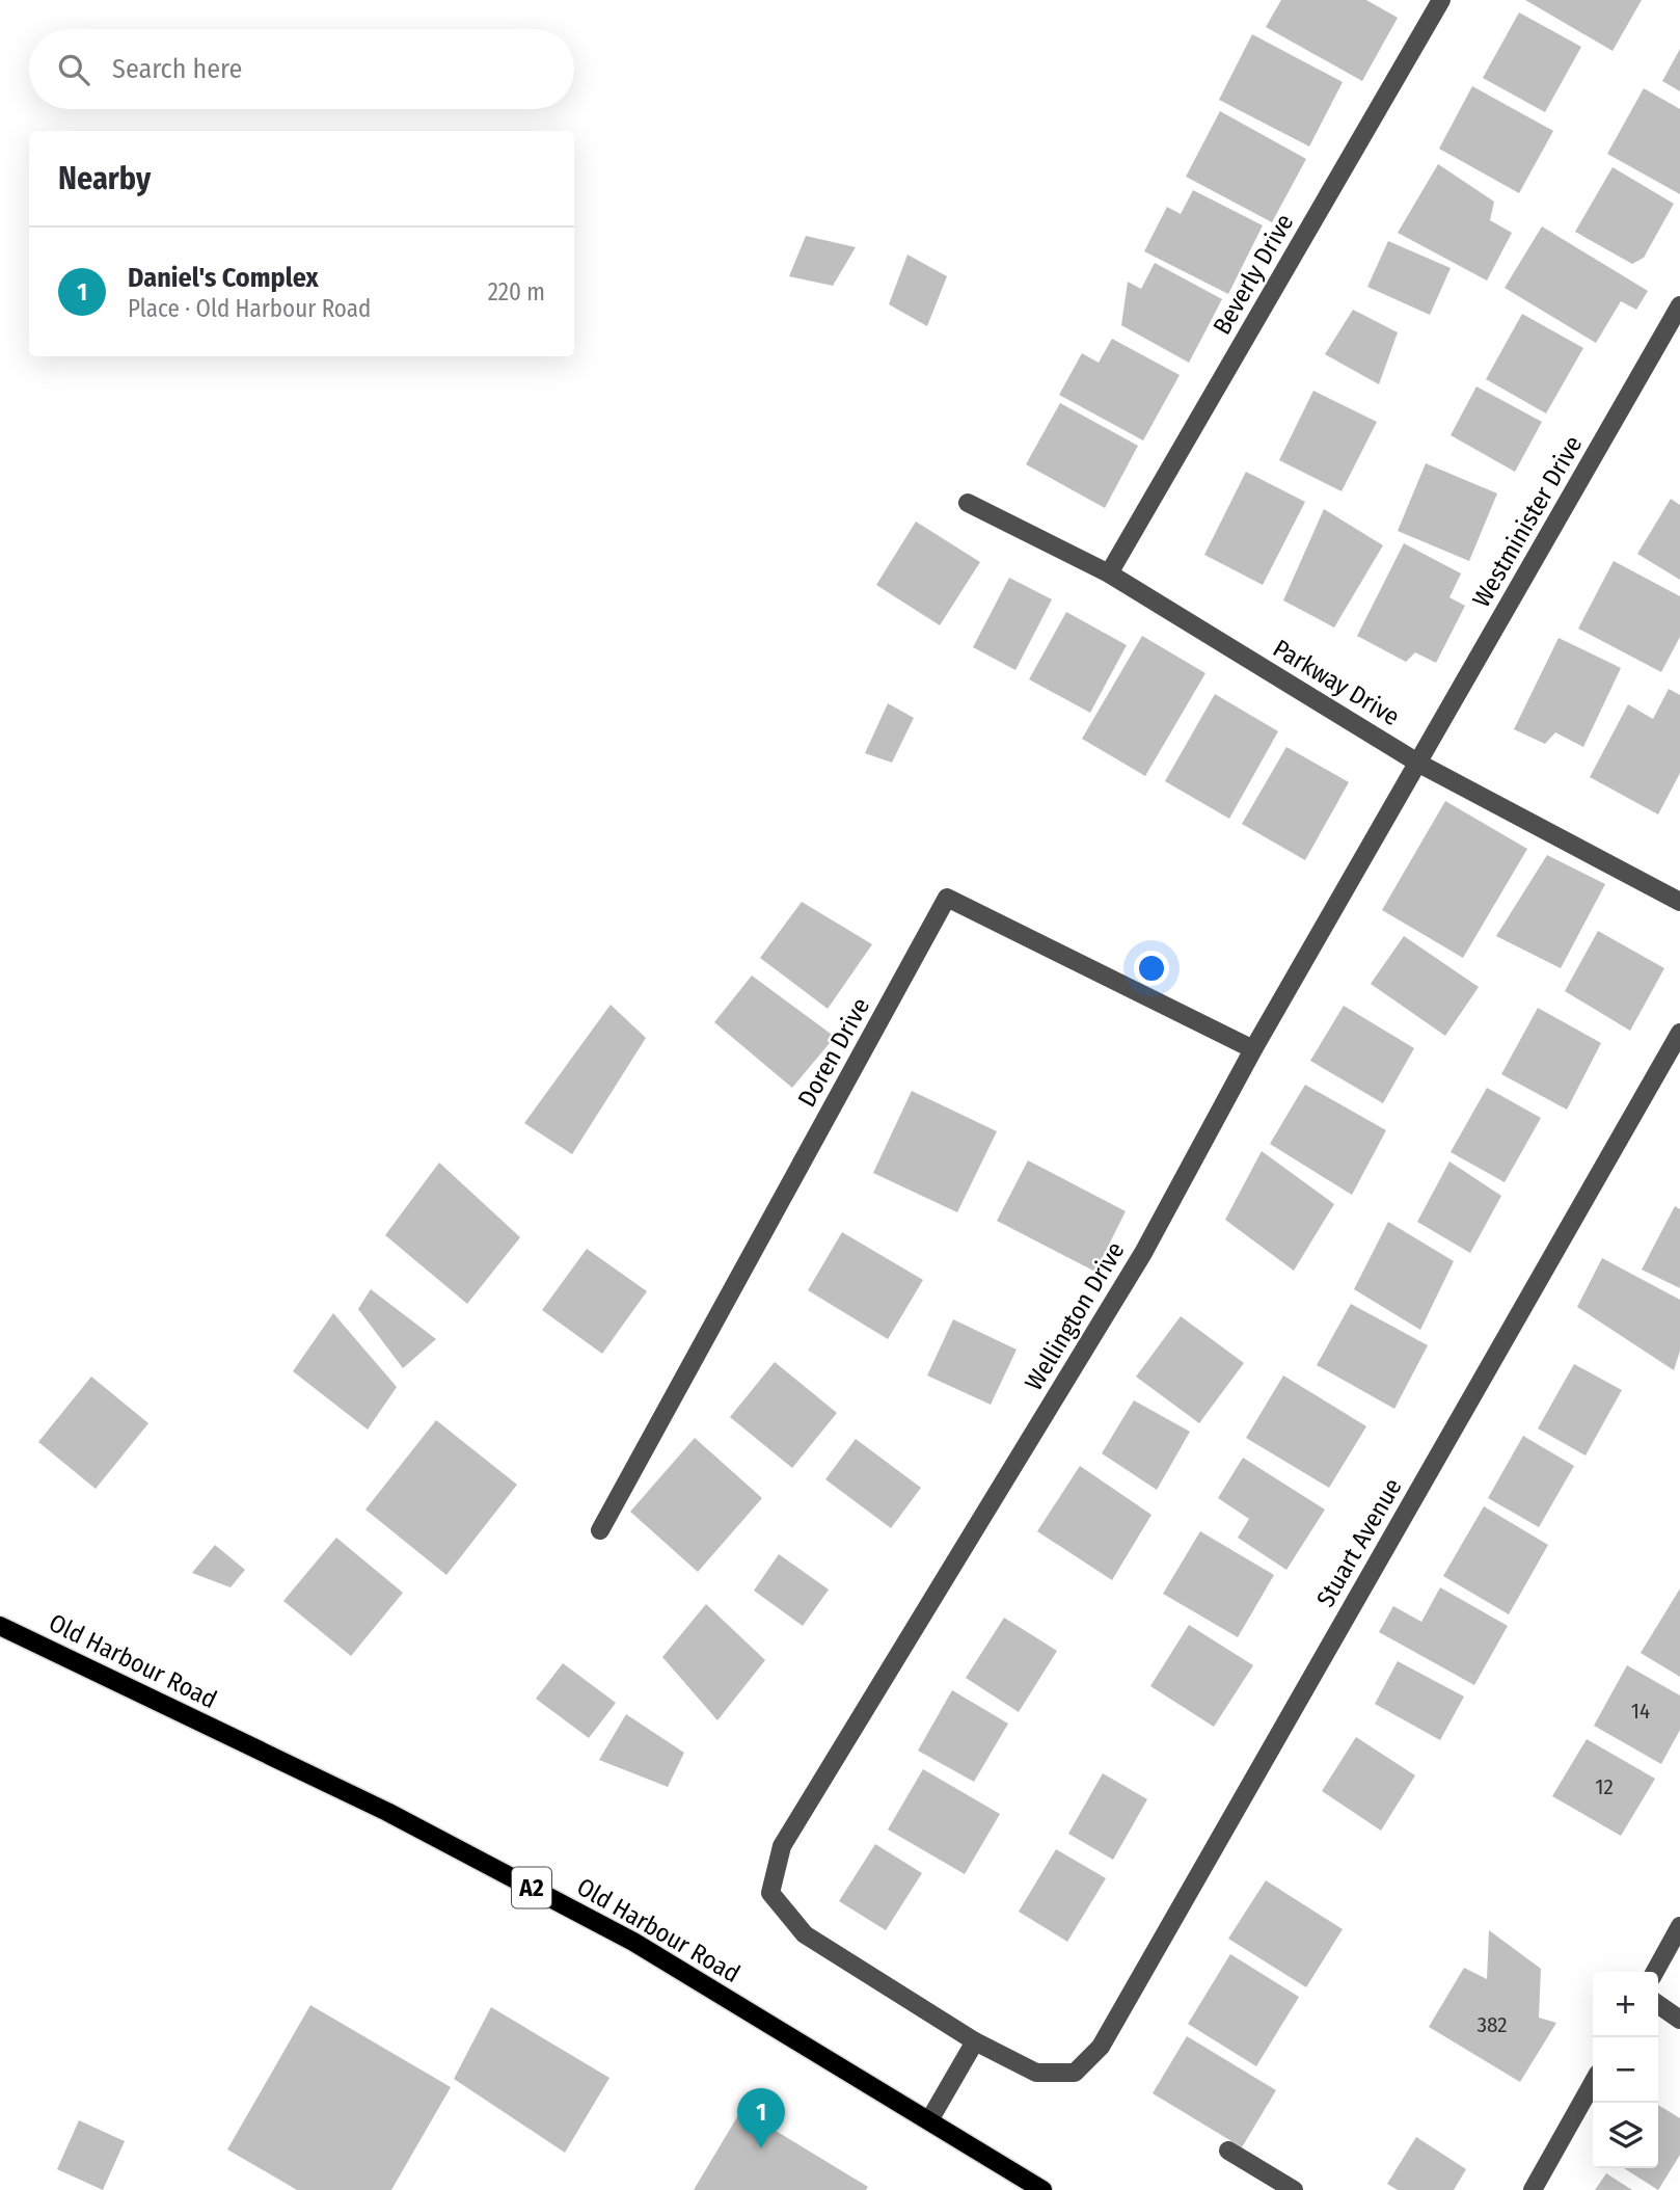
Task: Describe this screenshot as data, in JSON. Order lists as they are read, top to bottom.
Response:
{
  "streets": {
    "main road": ["Old Harbour Road", "A2"],
    "street": [
      "Beverly Drive",
      "Westminister Drive",
      "Parkway Drive",
      "Doren Drive",
      "Wellington Drive",
      "Stuart Avenue"
    ]
  },
  "crossings": [
    ["Beverly Drive", "Parkway Drive"],
    ["Westminister Drive", "Parkway Drive"],
    ["Westminister Drive", "Wellington Drive"],
    ["Parkway Drive", "Wellington Drive"],
    ["Doren Drive", "Wellington Drive"],
    ["Wellington Drive", "Stuart Avenue"]
  ],
  "house_numbers": ["14", "12", "382"],
  "page": {
    "search": "Search here",
    "heading": "Nearby",
    "list": [
      {
        "mark": "1",
        "name": "Daniel's Complex",
        "note": "Place · Old Harbour Road",
        "value": "220 m"
      }
    ],
    "map_buttons": ["+", "−"],
    "pins": "1"
  }
}
